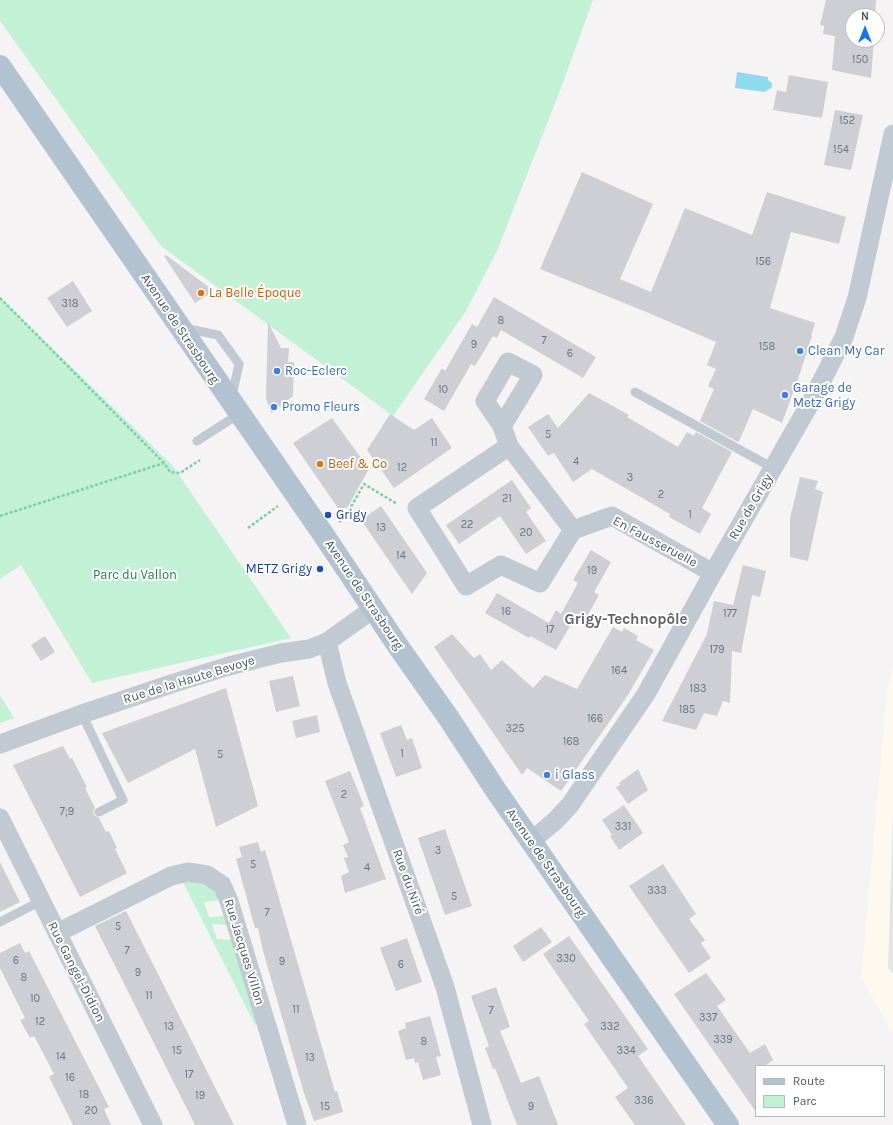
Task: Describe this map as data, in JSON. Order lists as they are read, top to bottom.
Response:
{
  "streets": {
    "main road": ["Avenue de Strasbourg"],
    "street": [
      "Rue de Grigy",
      "En Fausseruelle",
      "Rue de la Haute Bevoye",
      "Rue du Niré",
      "Rue Jacques Villon",
      "Rue Gangel-Didion"
    ]
  },
  "crossings": [
    ["Avenue de Strasbourg", "Rue de Grigy"],
    ["Avenue de Strasbourg", "Rue de la Haute Bevoye"],
    ["Rue de Grigy", "En Fausseruelle"],
    ["Rue de la Haute Bevoye", "Rue du Niré"],
    ["Rue Jacques Villon", "Rue Gangel-Didion"]
  ],
  "districts": ["Grigy-Technopôle"],
  "parks": ["Parc du Vallon"],
  "places": [
    "La Belle Époque",
    "Clean My Car",
    "Roc-Eclerc",
    "Garage de Metz Grigy",
    "Promo Fleurs",
    "Beef & Co",
    "Grigy",
    "METZ Grigy",
    "i Glass"
  ],
  "house_numbers": [
    "150",
    "152",
    "154",
    "156",
    "318",
    "8",
    "7",
    "9",
    "158",
    "6",
    "10",
    "5",
    "11",
    "4",
    "12",
    "3",
    "2",
    "21",
    "1",
    "22",
    "13",
    "20",
    "14",
    "19",
    "16",
    "177",
    "17",
    "179",
    "164",
    "183",
    "185",
    "166",
    "325",
    "168",
    "1",
    "5",
    "2",
    "7;9",
    "331",
    "3",
    "5",
    "4",
    "333",
    "5",
    "7",
    "5",
    "7",
    "330",
    "6",
    "9",
    "6",
    "9",
    "8",
    "11",
    "10",
    "11",
    "7",
    "337",
    "12",
    "13",
    "332",
    "339",
    "8",
    "15",
    "334",
    "14",
    "13",
    "17",
    "16",
    "18",
    "19",
    "336",
    "15",
    "9",
    "20"
  ],
  "legend": ["Route", "Parc"],
  "north": "top"
}
